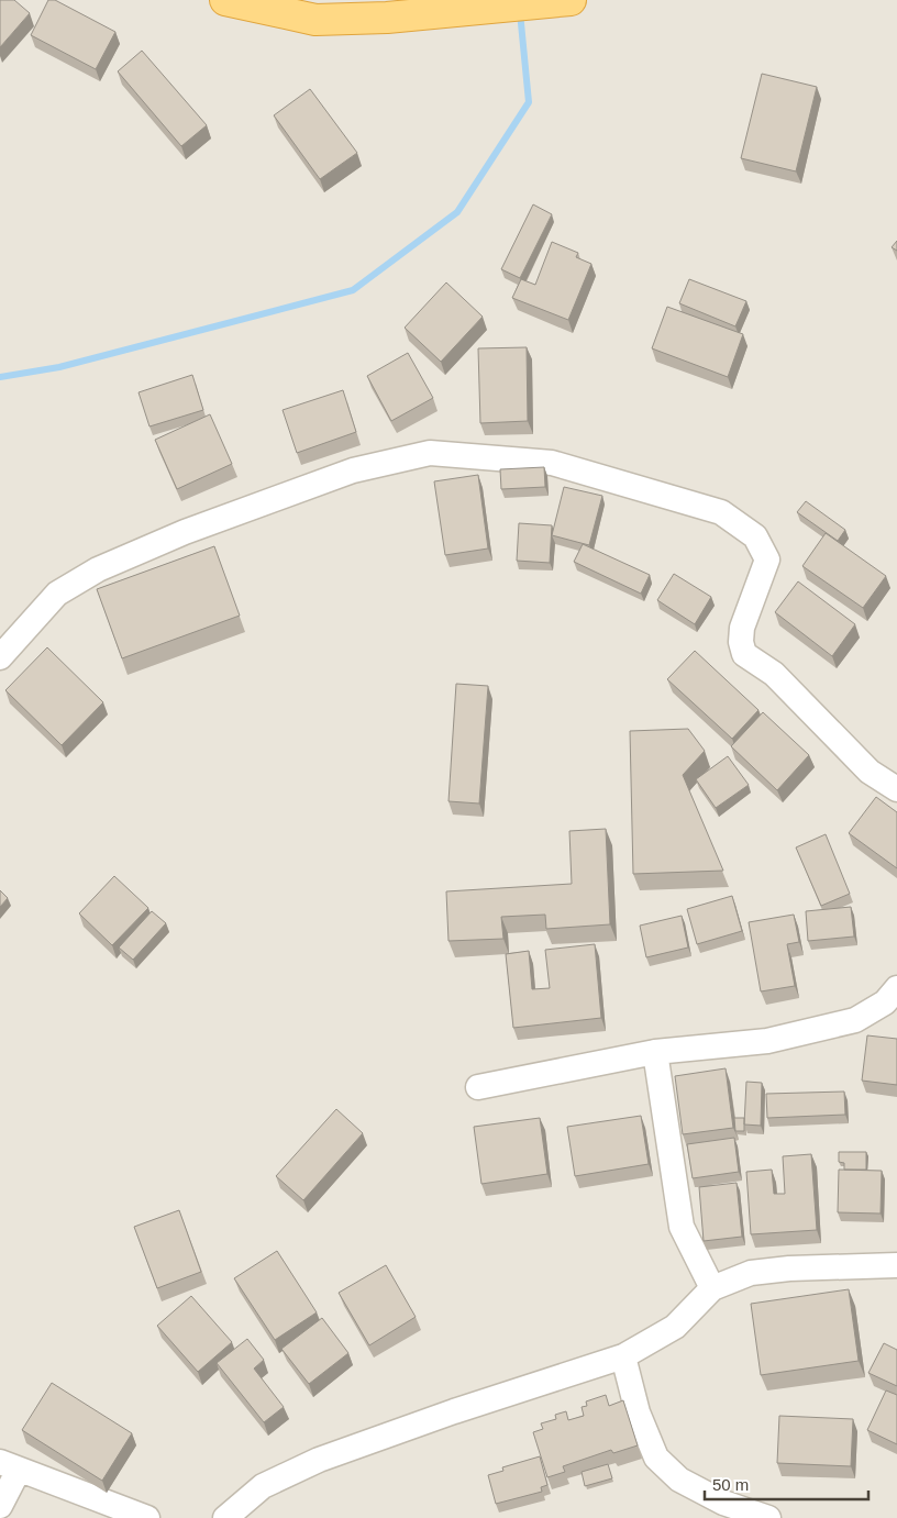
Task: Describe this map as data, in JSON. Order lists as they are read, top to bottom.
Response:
{
  "scale_bar": "50 m"
}
